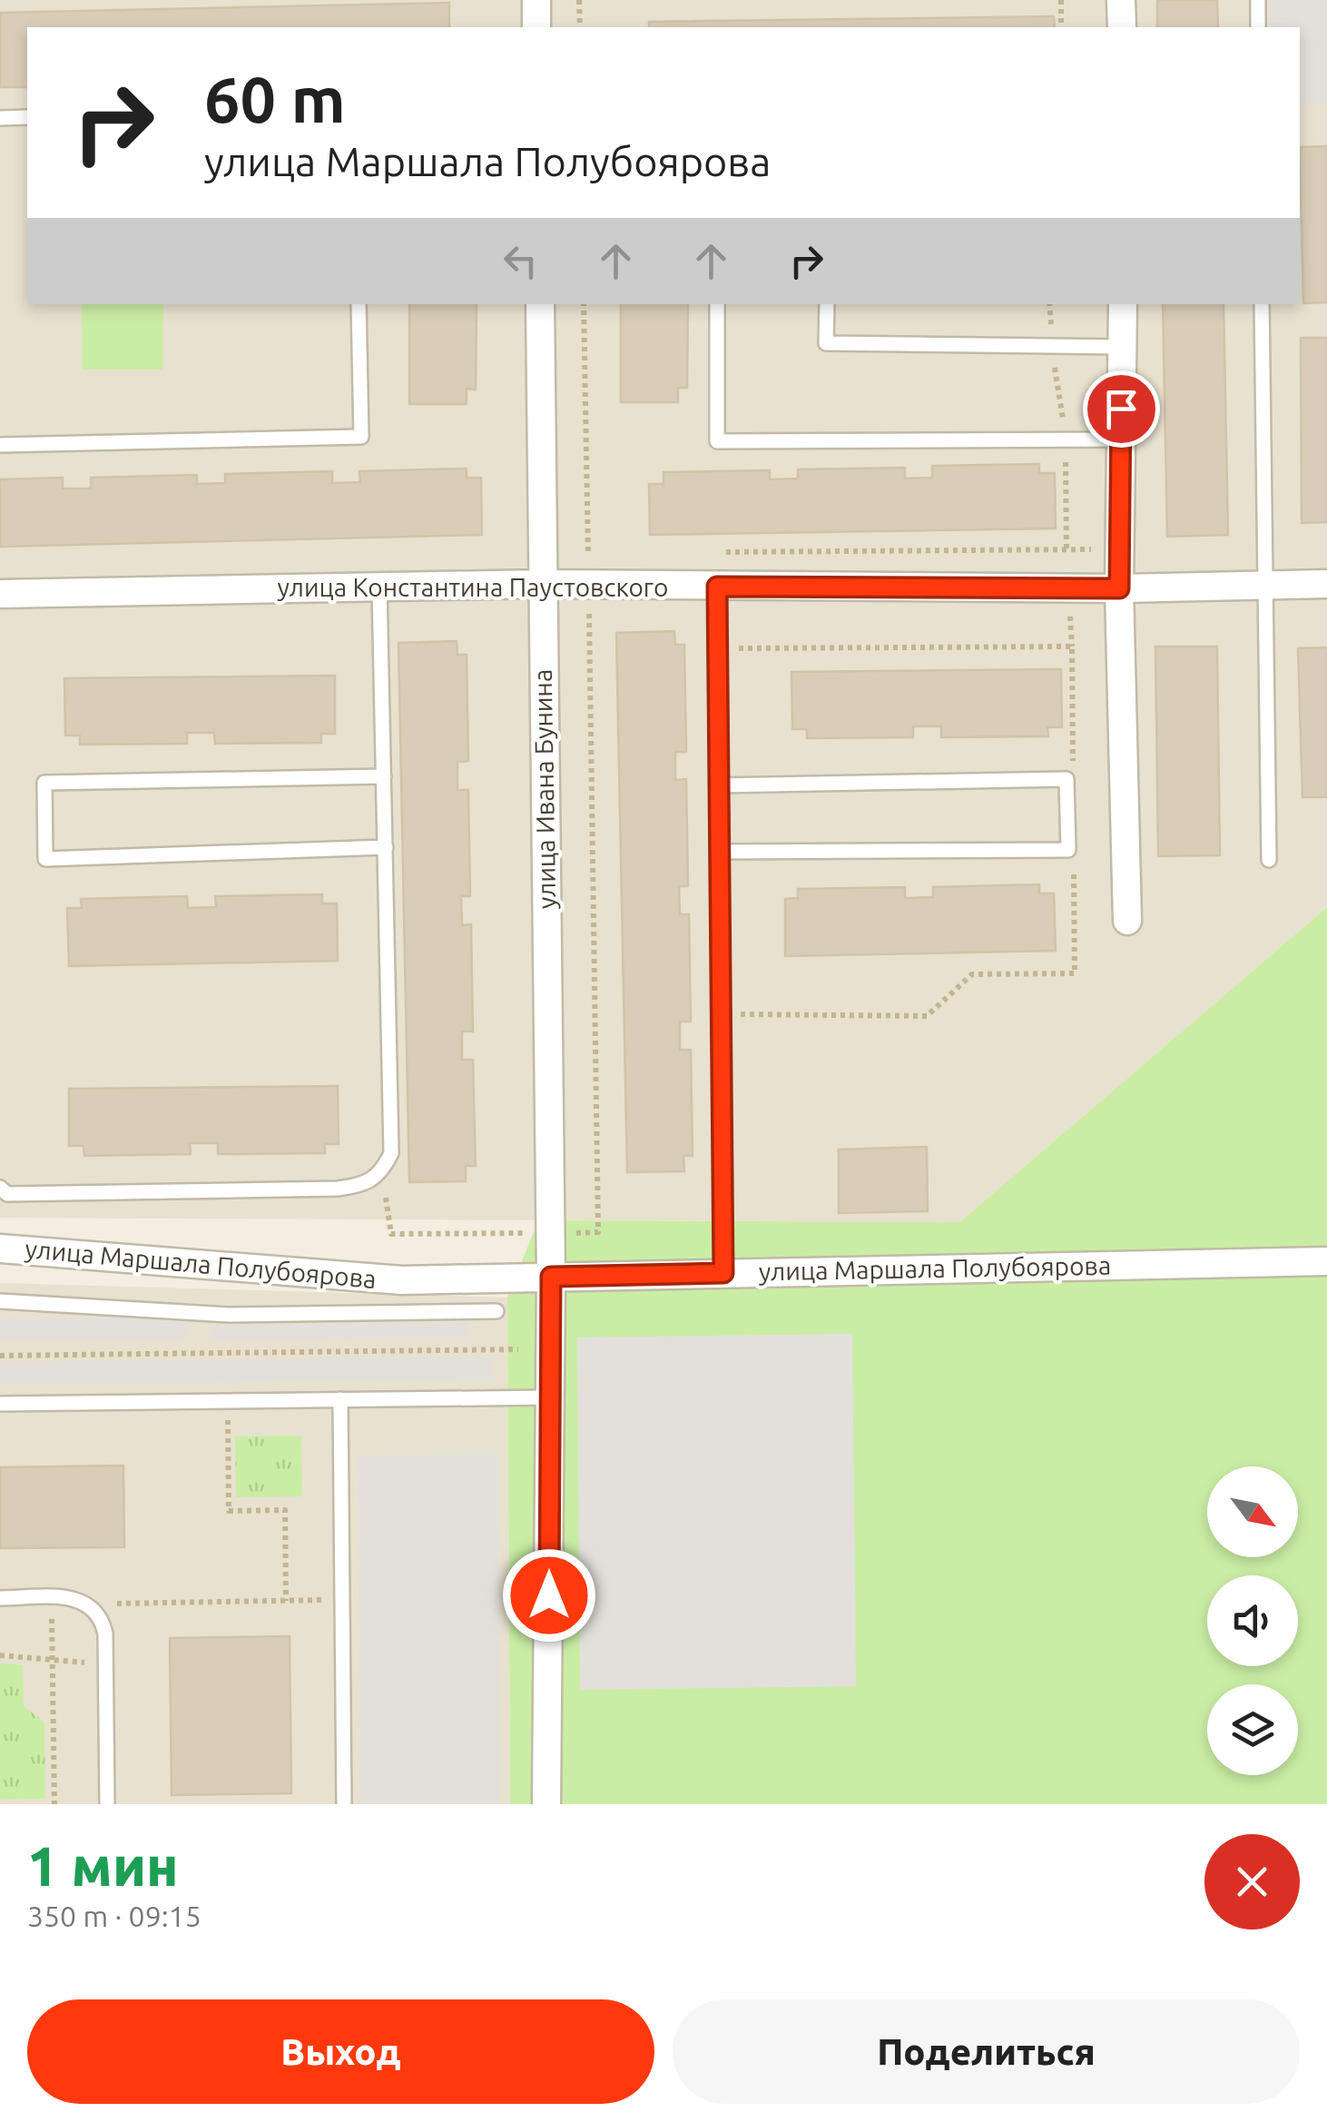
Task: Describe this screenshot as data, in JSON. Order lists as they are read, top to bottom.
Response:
{
  "streets": {
    "street": ["улица Константина Паустовского", "улица Ивана Бунина", "улица Маршала Полубоярова"]
  },
  "crossings": [
    ["улица Константина Паустовского", "улица Ивана Бунина"],
    ["улица Ивана Бунина", "улица Маршала Полубоярова"]
  ],
  "north": "bottom right",
  "page": {
    "turn": ["60 m", "улица Маршала Полубоярова"],
    "heading": ["1 мин", "350 m · 09:15"],
    "buttons": ["Выход", "Поделиться"]
  }
}
